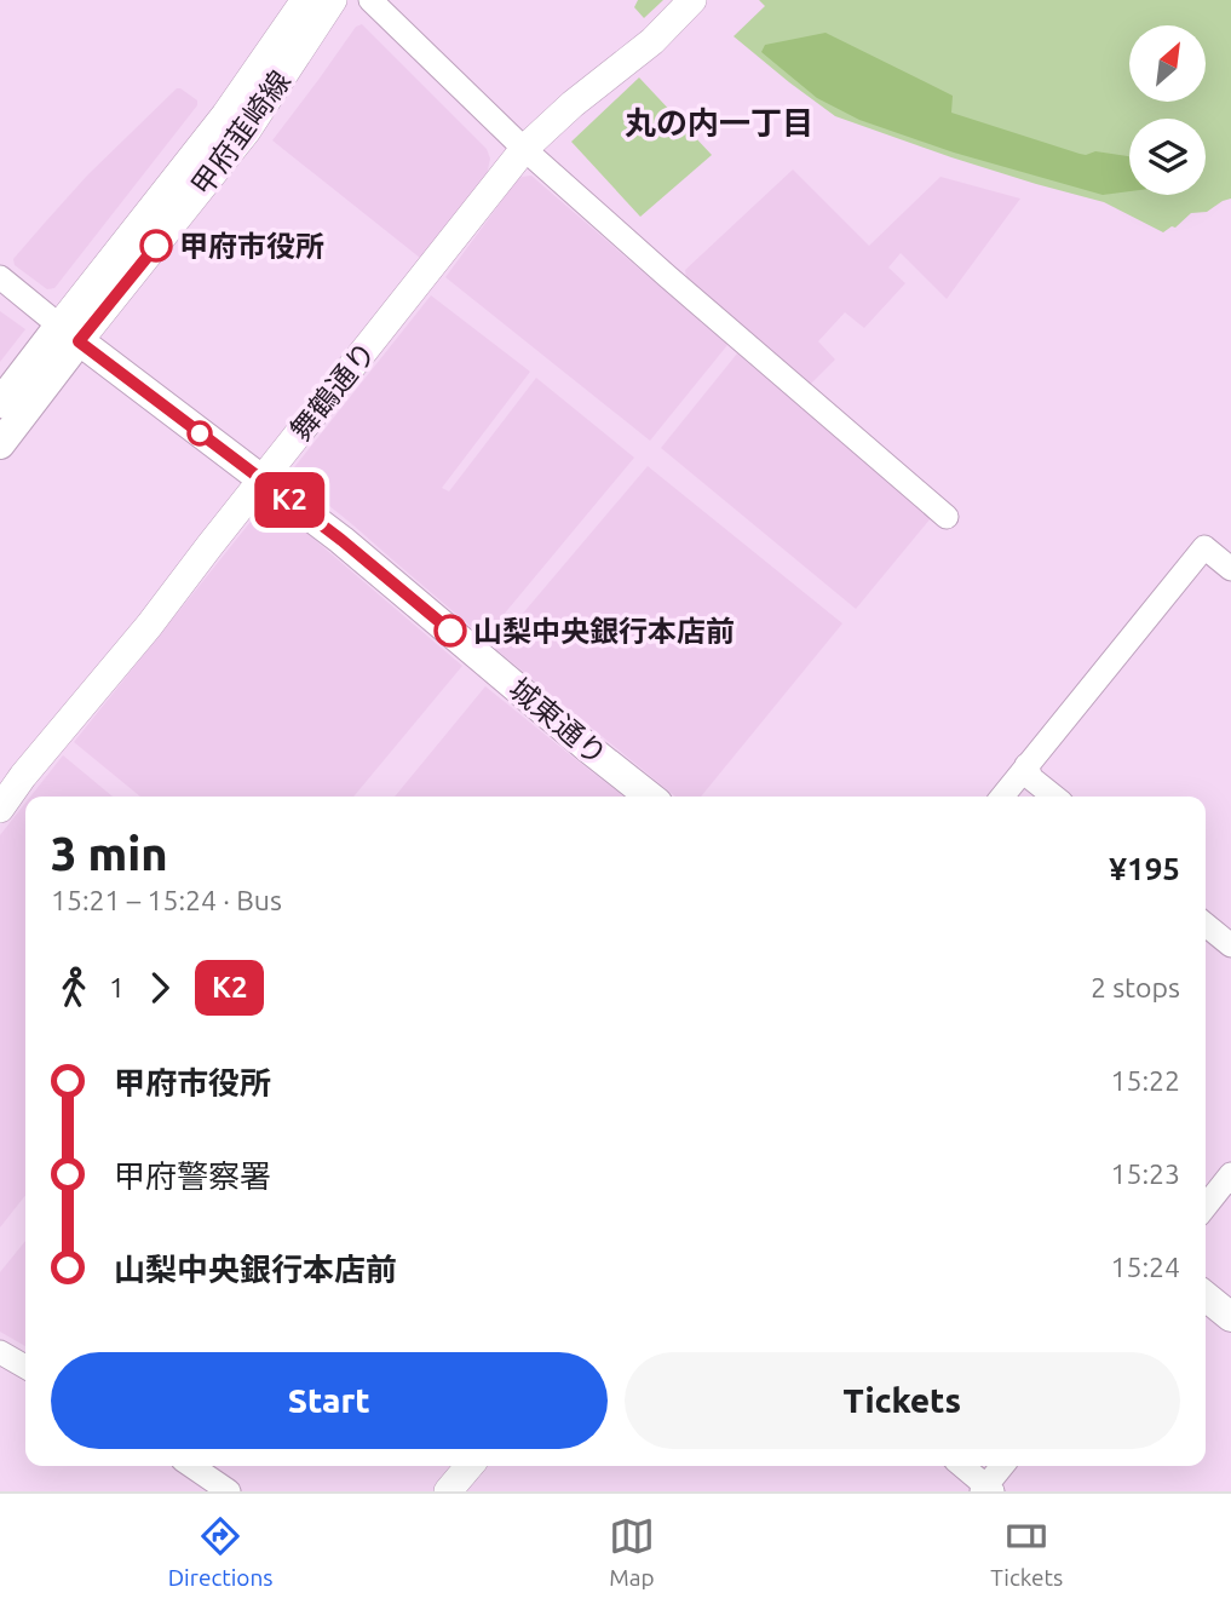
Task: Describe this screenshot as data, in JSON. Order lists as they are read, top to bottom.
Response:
{
  "streets": {
    "highway": ["城東通り"],
    "main road": ["甲府韮崎線", "舞鶴通り"]
  },
  "crossings": [
    ["甲府韮崎線", "城東通り"],
    ["舞鶴通り", "城東通り"]
  ],
  "districts": ["丸の内一丁目"],
  "places": ["甲府市役所", "山梨中央銀行本店前"],
  "lines": ["bus line K2"],
  "north": "top right",
  "page": {
    "on_map": "K2",
    "heading": ["3 min", "15:21 – 15:24 · Bus", "¥195"],
    "legs": ["1", "K2", "2 stops"],
    "list": [
      {
        "name": "甲府市役所",
        "value": "15:22"
      },
      {
        "name": "甲府警察署",
        "value": "15:23"
      },
      {
        "name": "山梨中央銀行本店前",
        "value": "15:24"
      }
    ],
    "buttons": ["Start", "Tickets"],
    "tabs": ["Directions", "Map", "Tickets"]
  }
}
